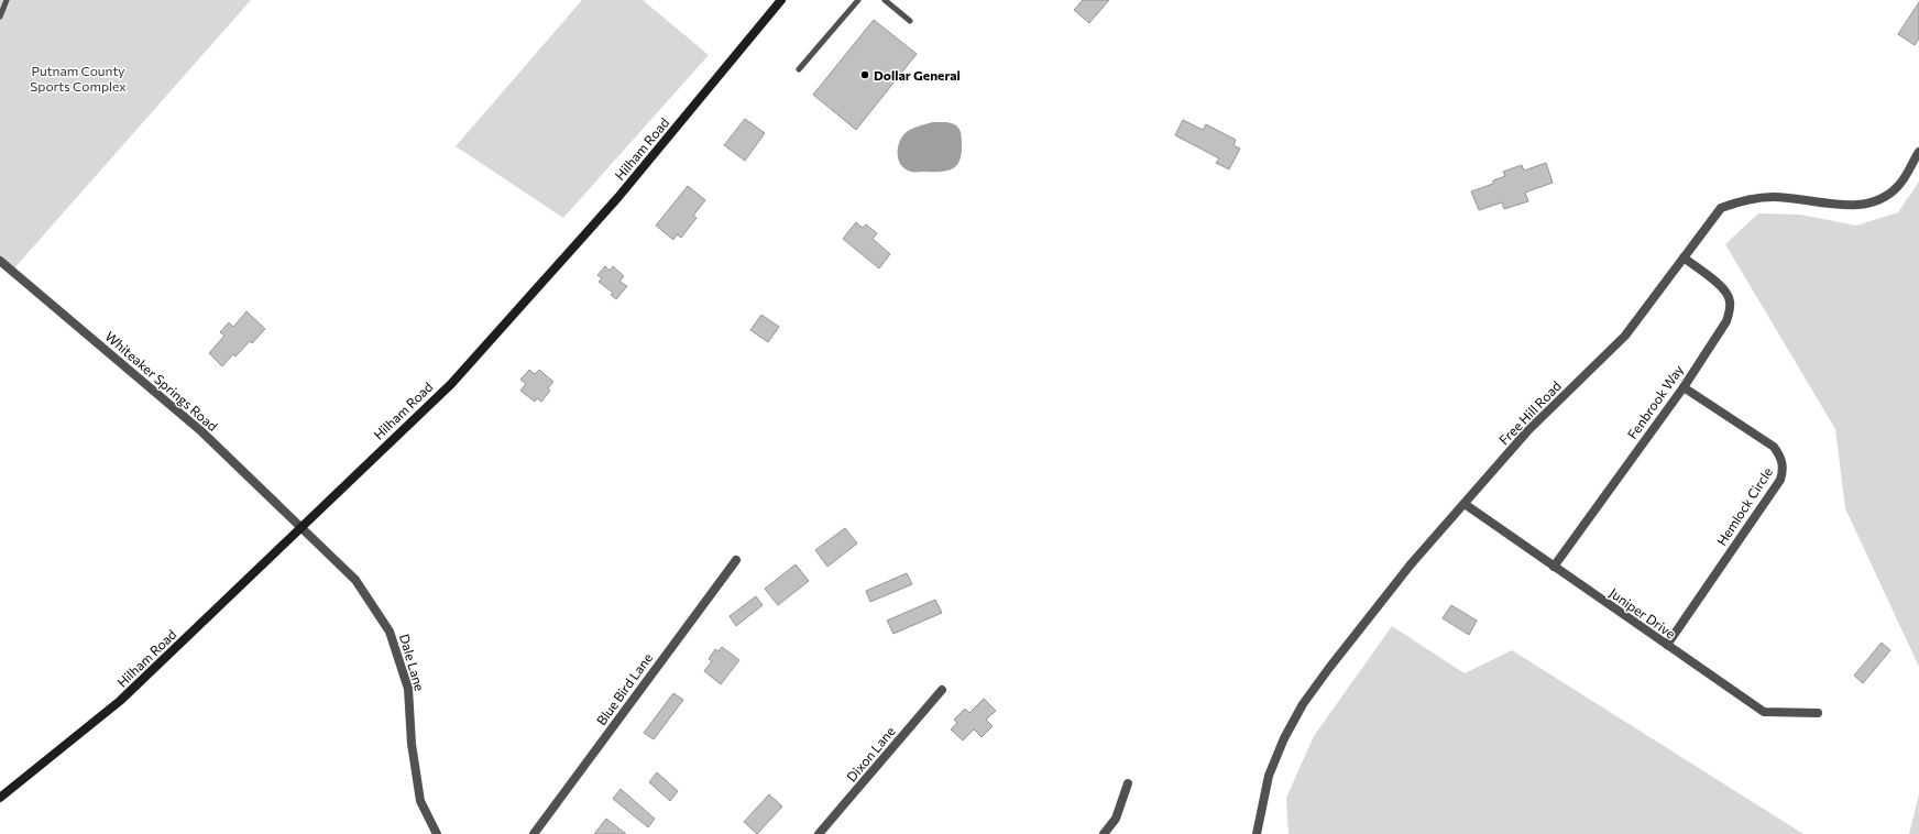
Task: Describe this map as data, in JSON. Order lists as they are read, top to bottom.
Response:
{
  "streets": {
    "main road": ["Hilham Road"],
    "street": [
      "Whiteaker Springs Road",
      "Fenbrook Way",
      "Free Hill Road",
      "Hemlock Circle",
      "Juniper Drive",
      "Dale Lane",
      "Blue Bird Lane",
      "Dixon Lane"
    ]
  },
  "crossings": [
    ["Hilham Road", "Whiteaker Springs Road"],
    ["Hilham Road", "Dale Lane"],
    ["Whiteaker Springs Road", "Dale Lane"],
    ["Fenbrook Way", "Free Hill Road"],
    ["Fenbrook Way", "Hemlock Circle"],
    ["Fenbrook Way", "Juniper Drive"],
    ["Free Hill Road", "Juniper Drive"],
    ["Hemlock Circle", "Juniper Drive"]
  ],
  "parks": ["Putnam County Sports Complex"],
  "places": ["Dollar General"]
}
